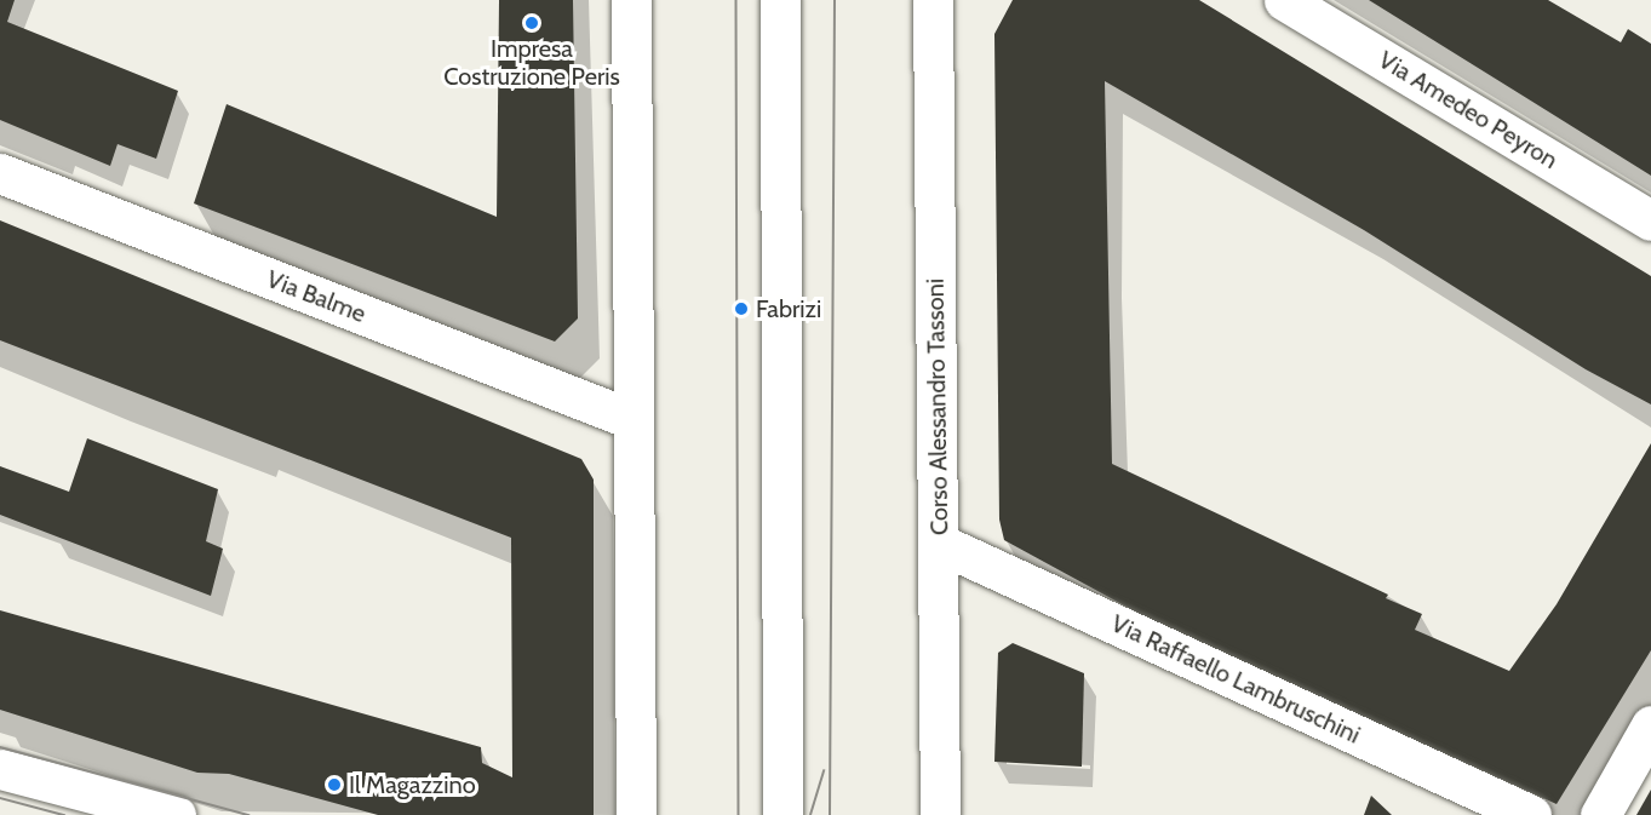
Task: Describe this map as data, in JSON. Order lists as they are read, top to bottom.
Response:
{
  "streets": {
    "street": [
      "Via Amedeo Peyron",
      "Via Balme",
      "Corso Alessandro Tassoni",
      "Via Raffaello Lambruschini"
    ]
  },
  "crossings": [
    ["Corso Alessandro Tassoni", "Via Raffaello Lambruschini"]
  ],
  "places": ["Impresa Costruzione Peris", "Fabrizi", "Il Magazzino"]
}
